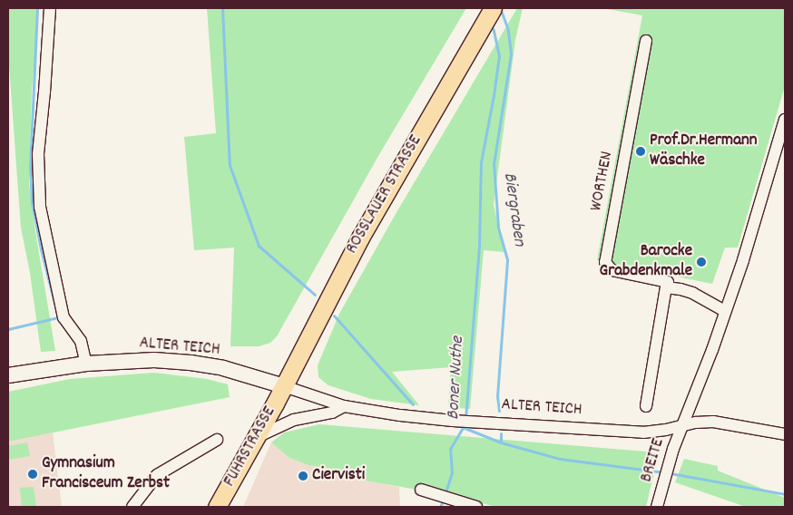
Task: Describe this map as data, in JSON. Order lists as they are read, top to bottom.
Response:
{
  "streets": {
    "main road": ["ROSSLAUER STRASSE", "ALTER TEICH", "FUHRSTRASSE"],
    "street": ["WORTHEN", "BREITE"]
  },
  "crossings": [
    ["ROSSLAUER STRASSE", "ALTER TEICH"],
    ["ROSSLAUER STRASSE", "FUHRSTRASSE"],
    ["ALTER TEICH", "FUHRSTRASSE"],
    ["ALTER TEICH", "BREITE"]
  ],
  "water": ["Biergraben", "Boner Nuthe"],
  "places": [
    "Prof.Dr.Hermann Wäschke",
    "Barocke Grabdenkmale",
    "Gymnasium Francisceum Zerbst",
    "Ciervisti"
  ]
}
